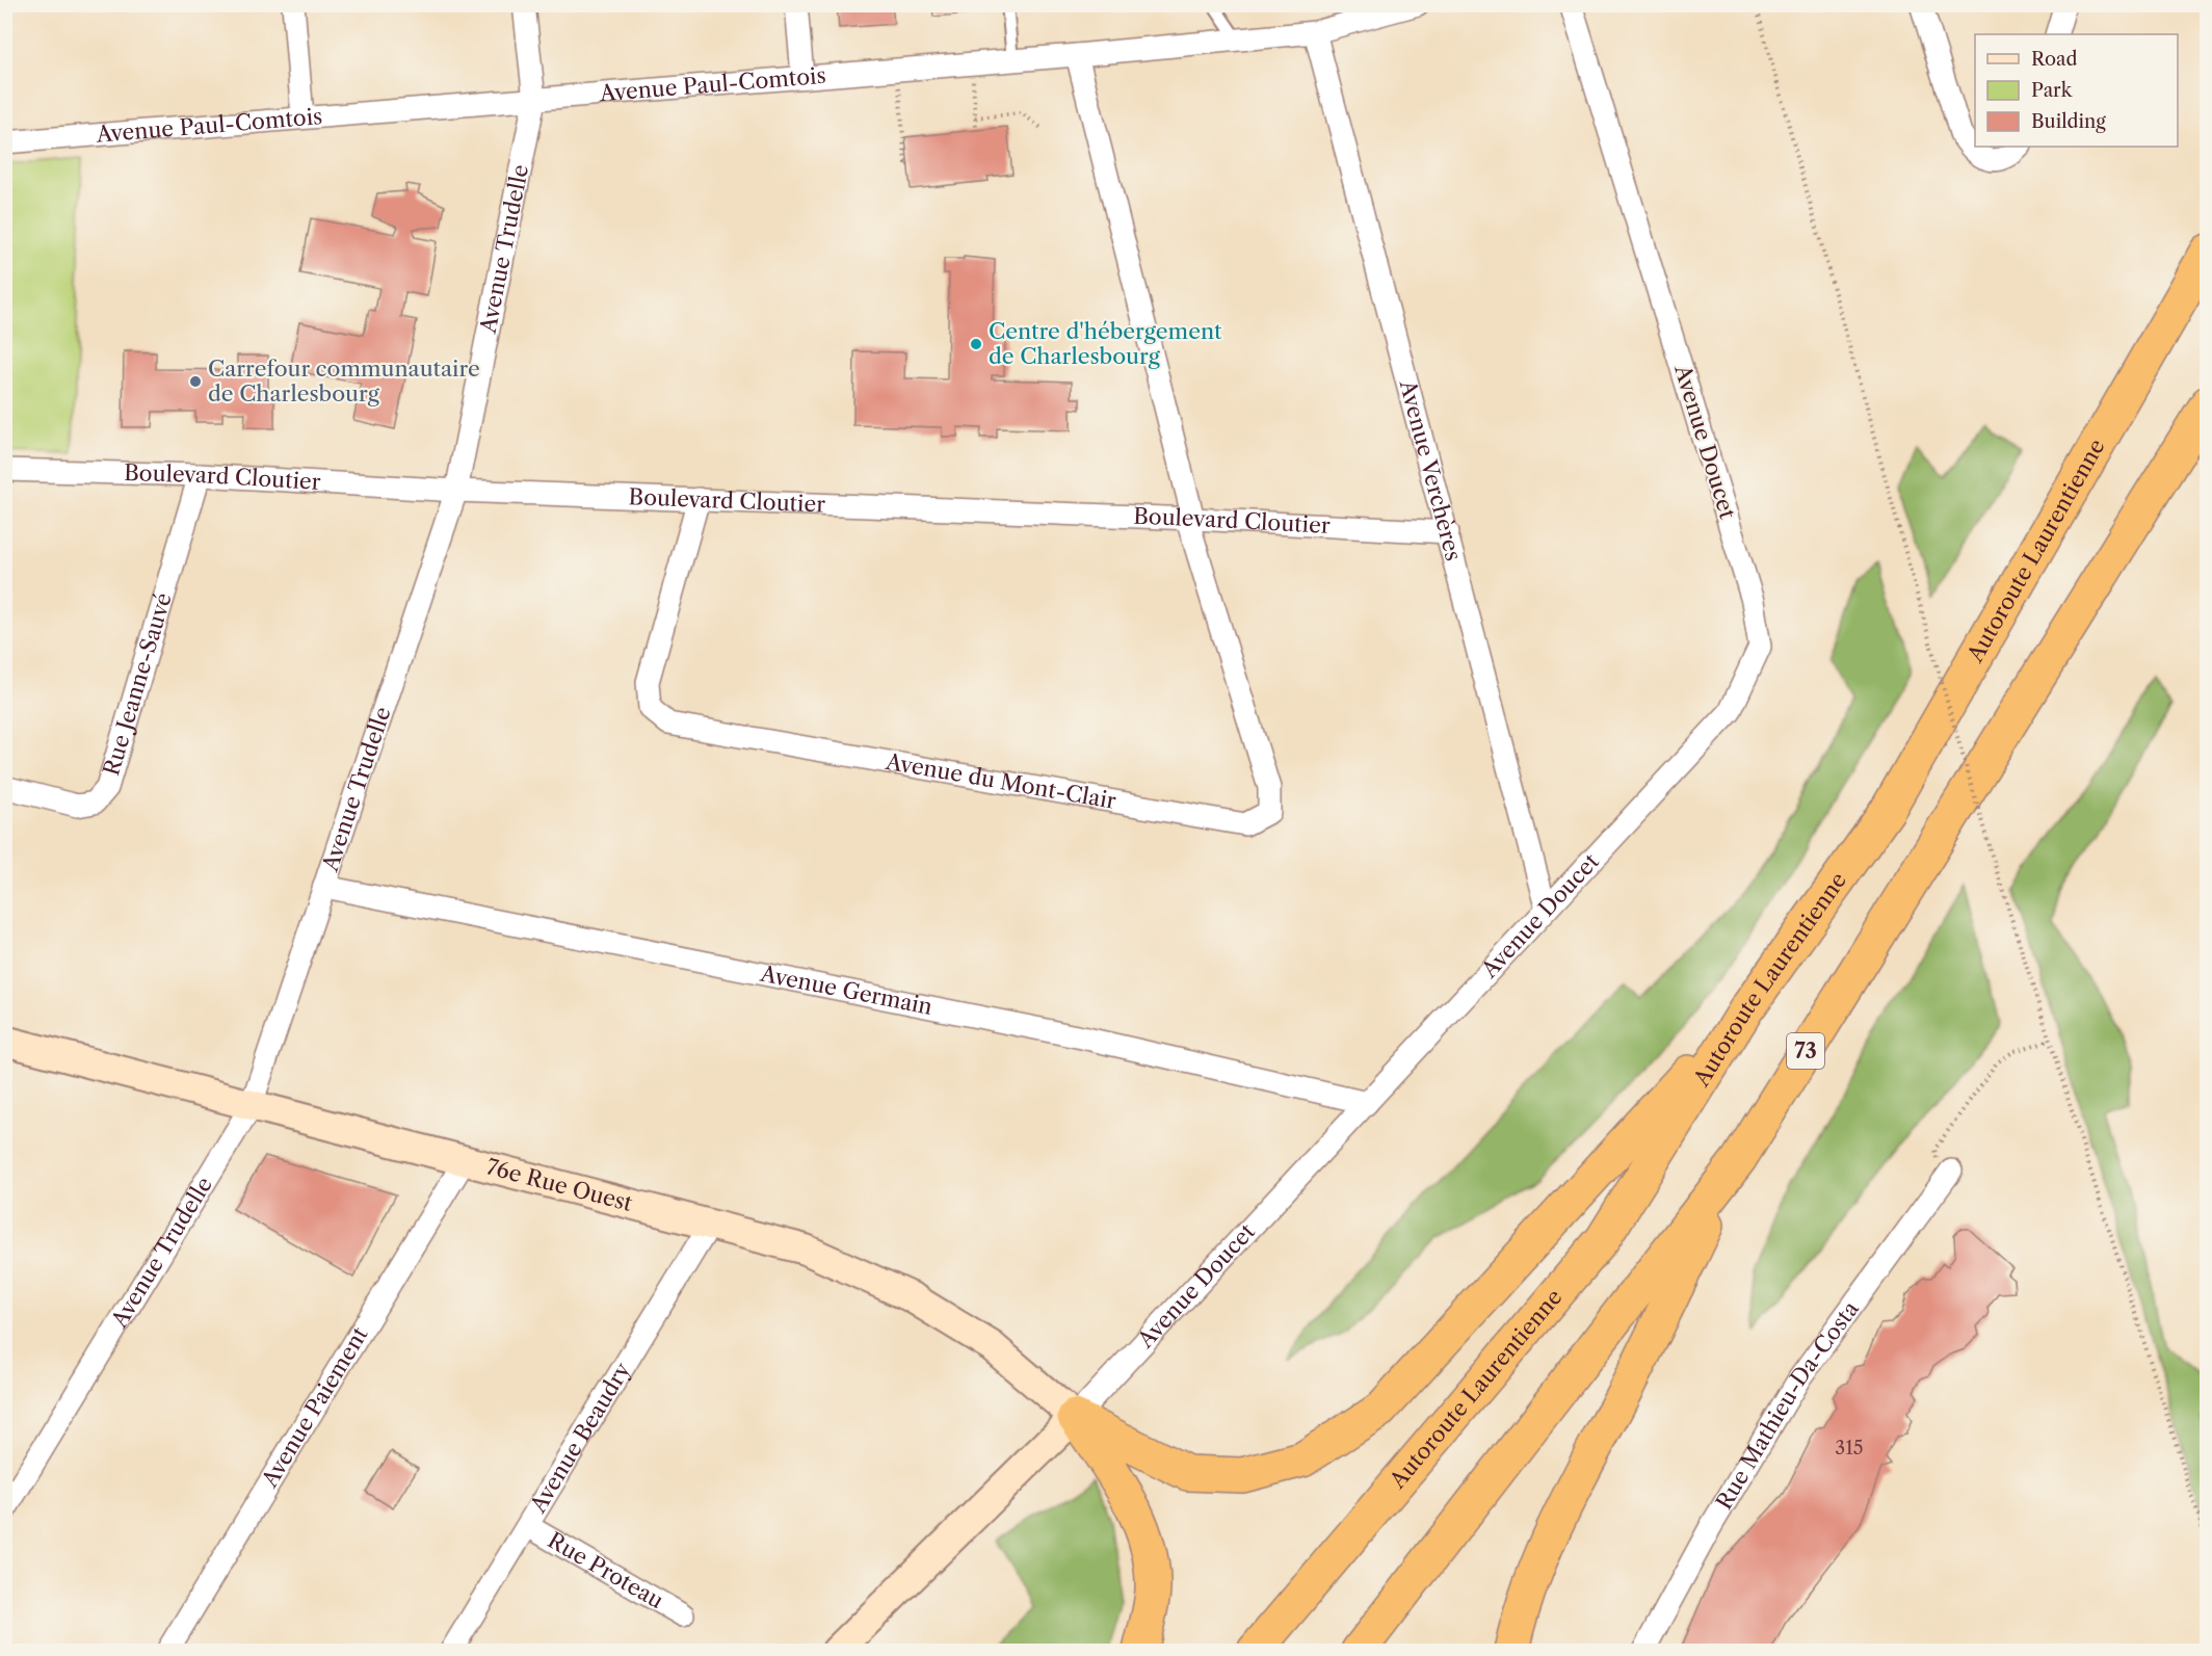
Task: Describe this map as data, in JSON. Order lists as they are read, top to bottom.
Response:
{
  "streets": {
    "highway": ["Autoroute Laurentienne", "73"],
    "street": [
      "Avenue Paul-Comtois",
      "Avenue Trudelle",
      "Avenue Doucet",
      "Avenue Verchères",
      "Boulevard Cloutier",
      "Rue Jeanne-Sauvé",
      "Avenue du Mont-Clair",
      "Avenue Germain",
      "76e Rue Ouest",
      "Rue Mathieu-Da-Costa",
      "Avenue Paiement",
      "Avenue Beaudry",
      "Rue Proteau"
    ]
  },
  "crossings": [
    ["Avenue Paul-Comtois", "Avenue Trudelle"],
    ["Avenue Paul-Comtois", "Avenue Verchères"],
    ["Avenue Paul-Comtois", "Avenue du Mont-Clair"],
    ["Avenue Trudelle", "Boulevard Cloutier"],
    ["Avenue Trudelle", "Avenue Germain"],
    ["Avenue Trudelle", "76e Rue Ouest"],
    ["Avenue Doucet", "Avenue Verchères"],
    ["Avenue Doucet", "Avenue Germain"],
    ["Avenue Doucet", "76e Rue Ouest"],
    ["Avenue Verchères", "Boulevard Cloutier"],
    ["Boulevard Cloutier", "Rue Jeanne-Sauvé"],
    ["Boulevard Cloutier", "Avenue du Mont-Clair"],
    ["76e Rue Ouest", "Avenue Paiement"],
    ["76e Rue Ouest", "Avenue Beaudry"],
    ["Avenue Beaudry", "Rue Proteau"]
  ],
  "places": ["Centre d'hébergement de Charlesbourg", "Carrefour communautaire de Charlesbourg"],
  "house_numbers": ["315"],
  "legend": ["Road", "Park", "Building"]
}
